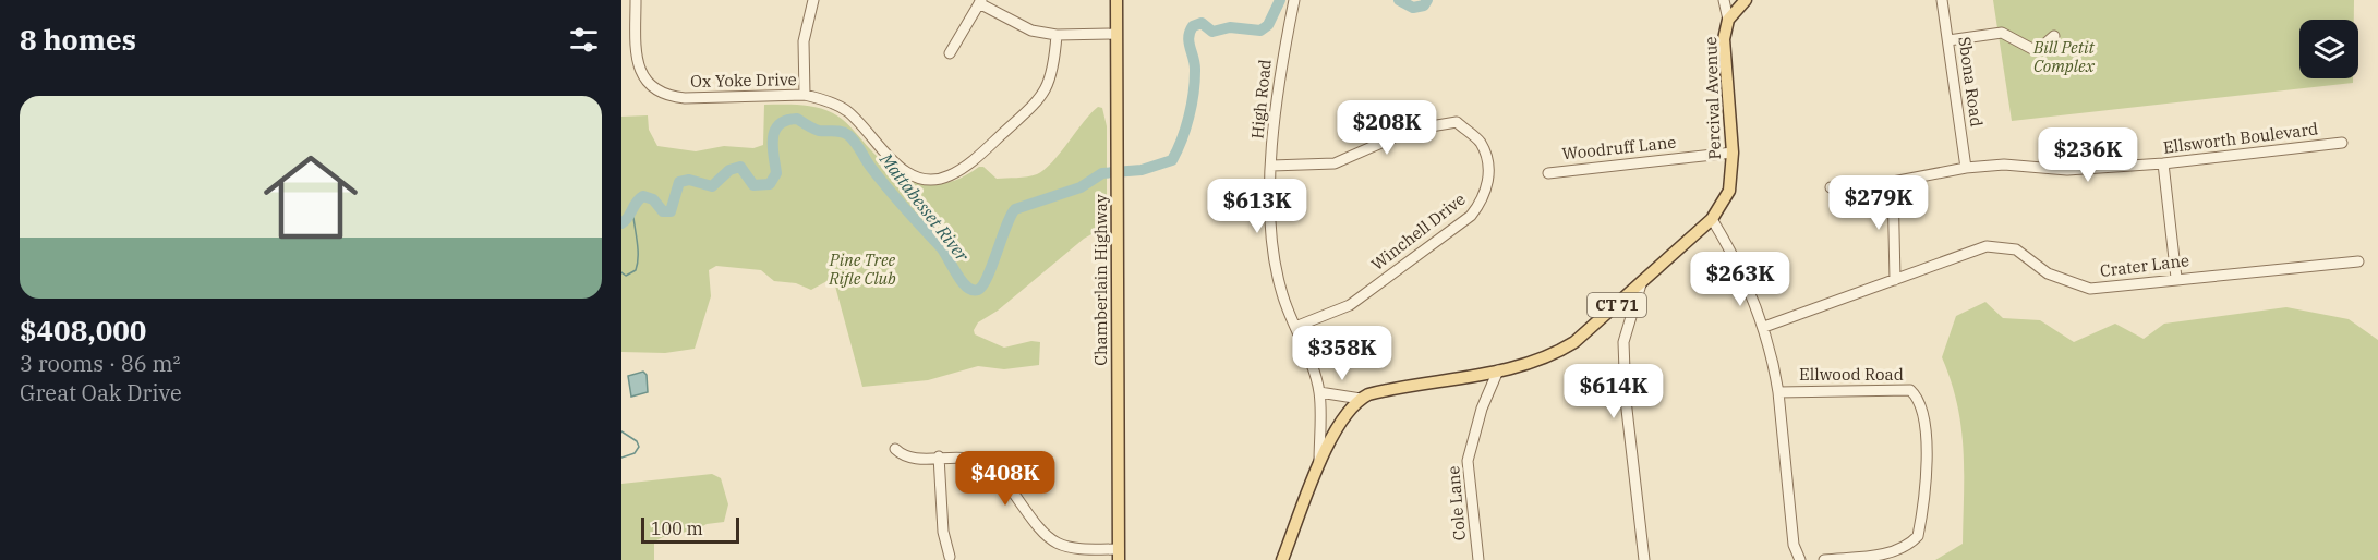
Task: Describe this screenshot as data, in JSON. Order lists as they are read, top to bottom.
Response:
{
  "streets": {
    "main road": [
      "Percival Avenue",
      "High Road",
      "Chamberlain Highway",
      "CT 71"
    ],
    "street": [
      "Ox Yoke Drive",
      "Sbona Road",
      "Ellsworth Boulevard",
      "Woodruff Lane",
      "Winchell Drive",
      "Crater Lane",
      "Ellwood Road",
      "Cole Lane"
    ]
  },
  "crossings": [
    ["Sbona Road", "Ellsworth Boulevard"],
    ["Percival Avenue", "Woodruff Lane"],
    ["Percival Avenue", "Ellwood Road"],
    ["Percival Avenue", "Cole Lane"],
    ["High Road", "Winchell Drive"],
    ["Crater Lane", "Ellwood Road"]
  ],
  "water": ["Mattabesset River"],
  "parks": ["Bill Petit Complex", "Pine Tree Rifle Club"],
  "scale_bar": "100 m",
  "page": {
    "heading": "8 homes",
    "list": [
      {
        "name": "$408,000",
        "note": "3 rooms · 86 m² · Great Oak Drive"
      }
    ],
    "price": [
      "$208K",
      "$236K",
      "$279K",
      "$613K",
      "$263K",
      "$358K",
      "$614K",
      "$408K"
    ],
    "scale": "100 m"
  }
}
